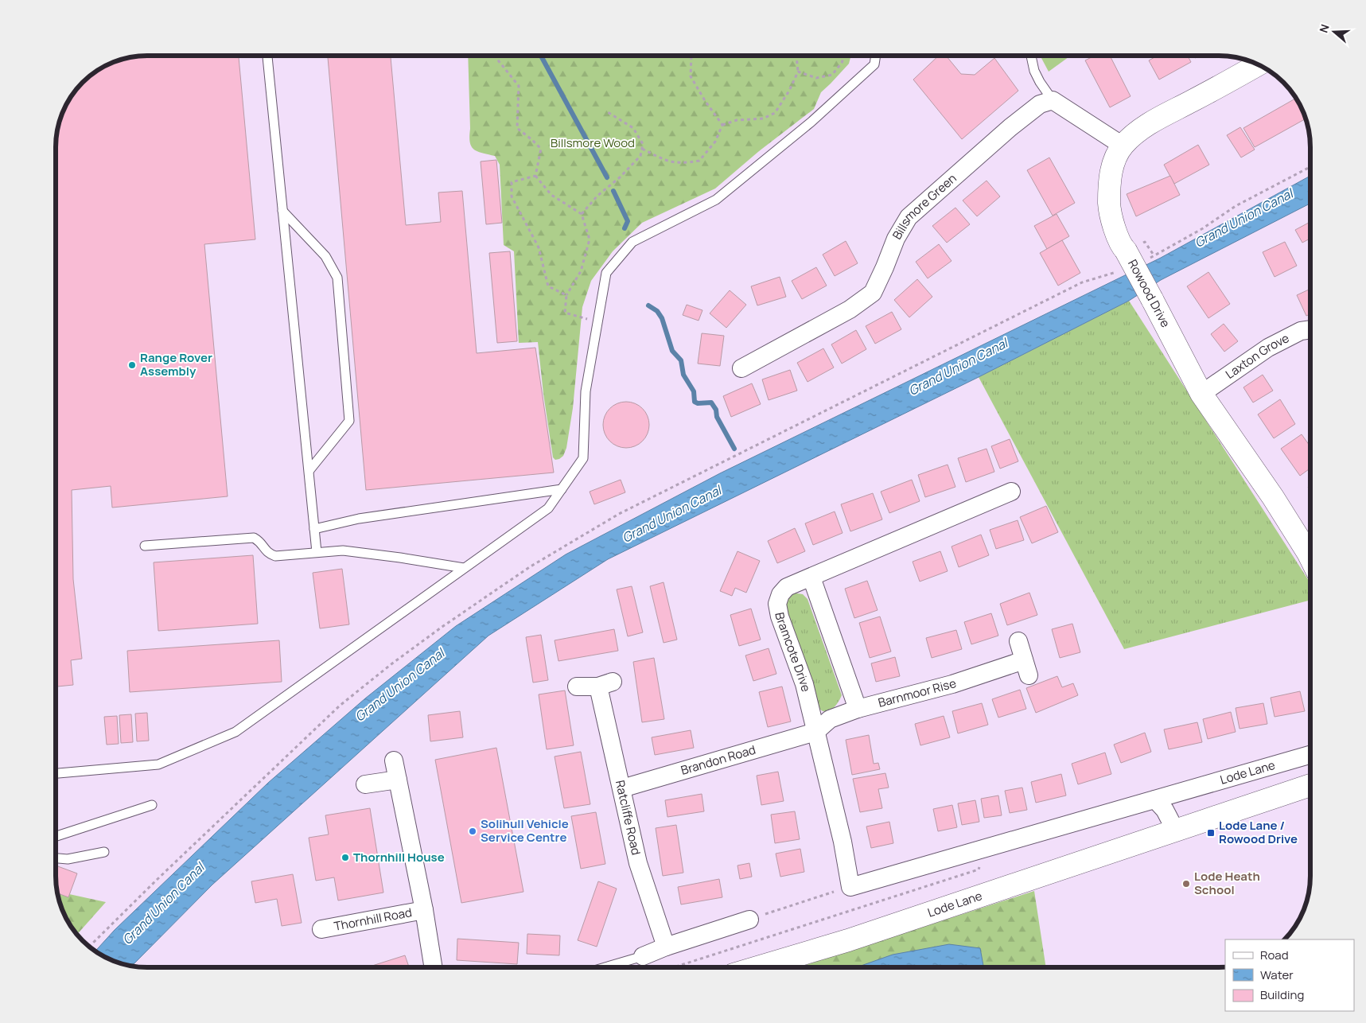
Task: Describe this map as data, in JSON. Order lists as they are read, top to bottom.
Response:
{
  "streets": {
    "street": [
      "Billsmore Green",
      "Rowood Drive",
      "Laxton Grove",
      "Bramcote Drive",
      "Barnmoor Rise",
      "Brandon Road",
      "Lode Lane",
      "Ratcliffe Road",
      "Thornhill Road"
    ]
  },
  "crossings": [
    ["Rowood Drive", "Laxton Grove"],
    ["Bramcote Drive", "Barnmoor Rise"],
    ["Bramcote Drive", "Brandon Road"],
    ["Bramcote Drive", "Lode Lane"],
    ["Barnmoor Rise", "Brandon Road"],
    ["Brandon Road", "Ratcliffe Road"]
  ],
  "water": ["Grand Union Canal"],
  "parks": ["Billsmore Wood"],
  "places": {
    "other": [
      "Range Rover Assembly",
      "Solihull Vehicle Service Centre",
      "Thornhill House",
      "Lode Heath School"
    ],
    "transit": ["Lode Lane / Rowood Drive"]
  },
  "legend": ["Road", "Water", "Building"],
  "north": "left"
}
